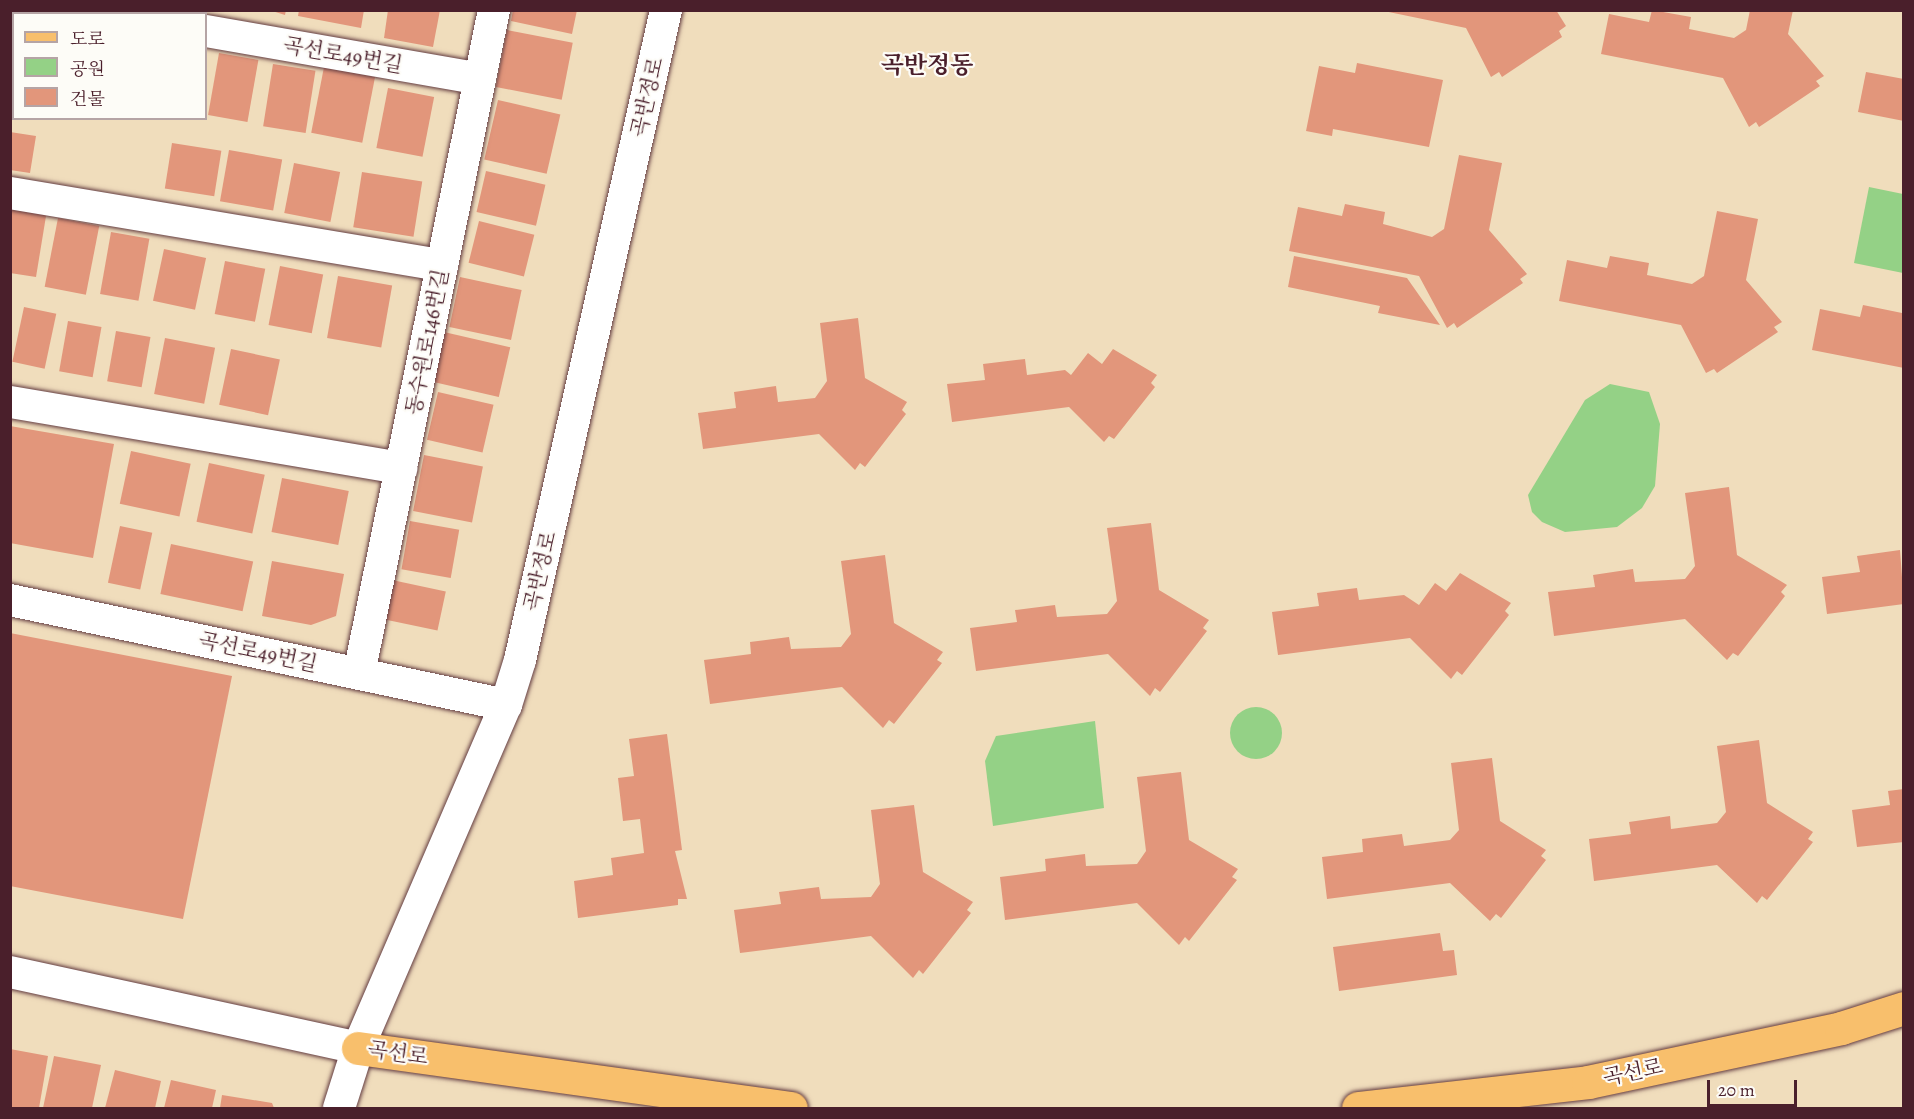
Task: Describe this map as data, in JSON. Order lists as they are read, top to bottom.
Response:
{
  "streets": {
    "main road": ["곡선로"],
    "street": ["곡선로49번길", "곡반정로", "동수원로146번길"]
  },
  "crossings": [
    ["곡선로49번길", "곡반정로"],
    ["곡선로49번길", "동수원로146번길"],
    ["곡반정로", "곡선로"]
  ],
  "districts": ["곡반정동"],
  "legend": ["도로", "공원", "건물"],
  "scale_bar": "20 m"
}
